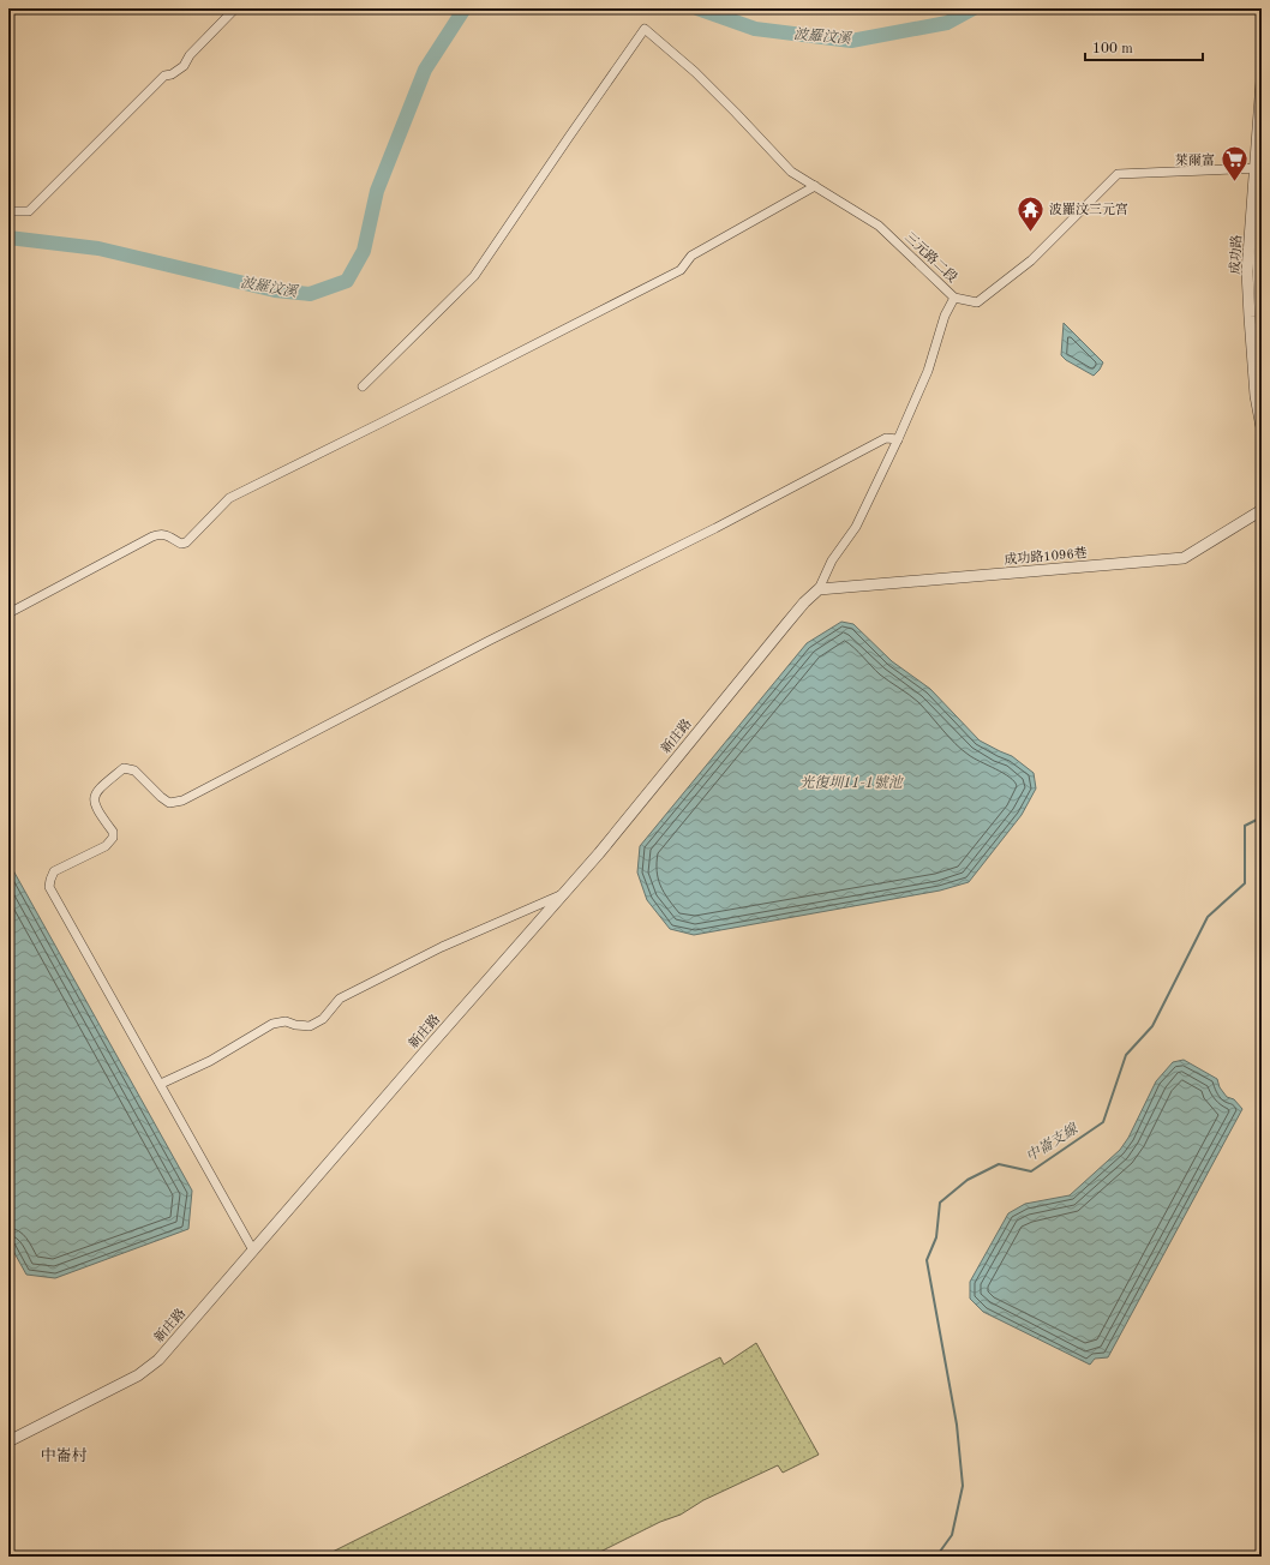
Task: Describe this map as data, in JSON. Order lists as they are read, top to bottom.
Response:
{
  "streets": {
    "street": [
      "成功路",
      "三元路二段",
      "成功路1096巷",
      "新庄路"
    ]
  },
  "crossings": [
    ["成功路", "三元路二段"],
    ["成功路1096巷", "新庄路"]
  ],
  "districts": ["中崙村"],
  "water": ["波羅汶溪", "光復圳11-1號池", "中崙支線"],
  "places": {
    "supermarket": ["萊爾富"],
    "temple": ["波羅汶三元宮"]
  },
  "scale_bar": "100 m"
}
